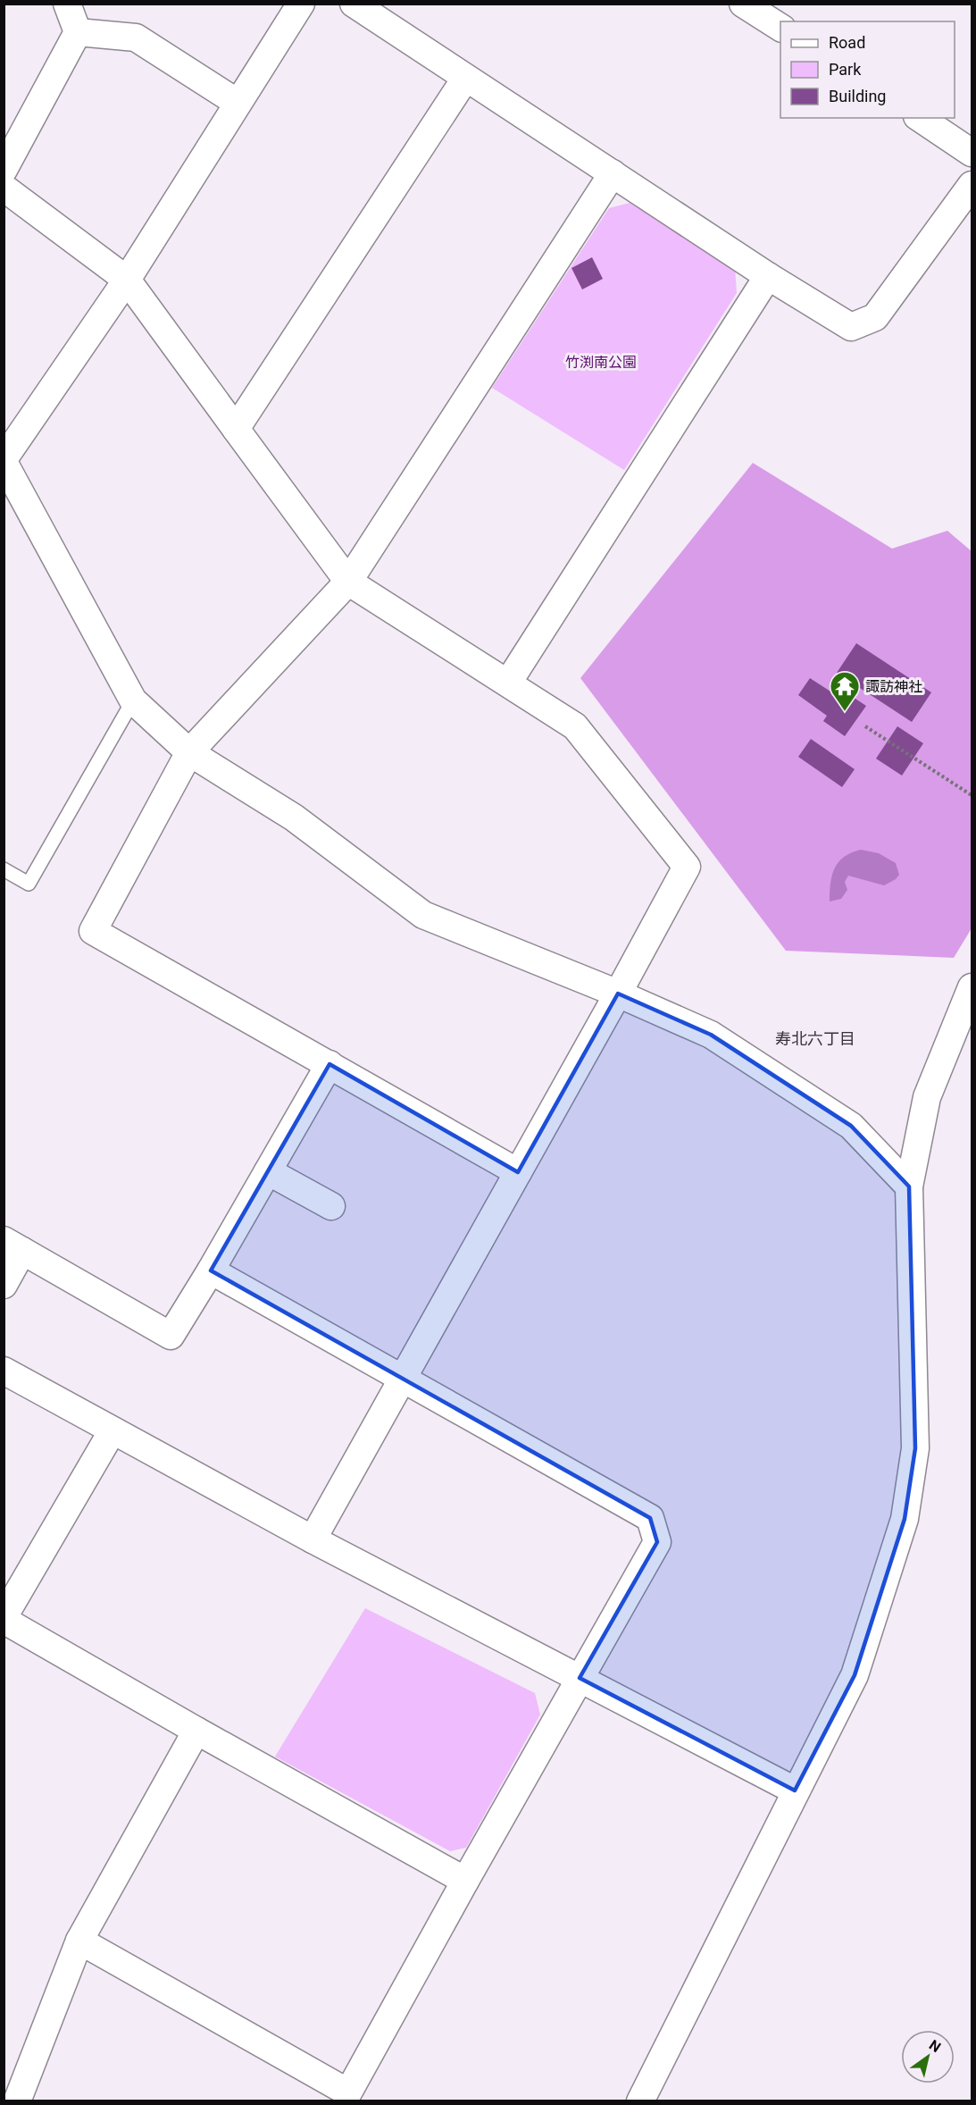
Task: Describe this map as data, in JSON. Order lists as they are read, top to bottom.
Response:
{
  "districts": ["寿北六丁目"],
  "parks": ["竹渕南公園"],
  "places": {
    "temple": ["諏訪神社"]
  },
  "legend": ["Road", "Park", "Building"],
  "north": "top right"
}
